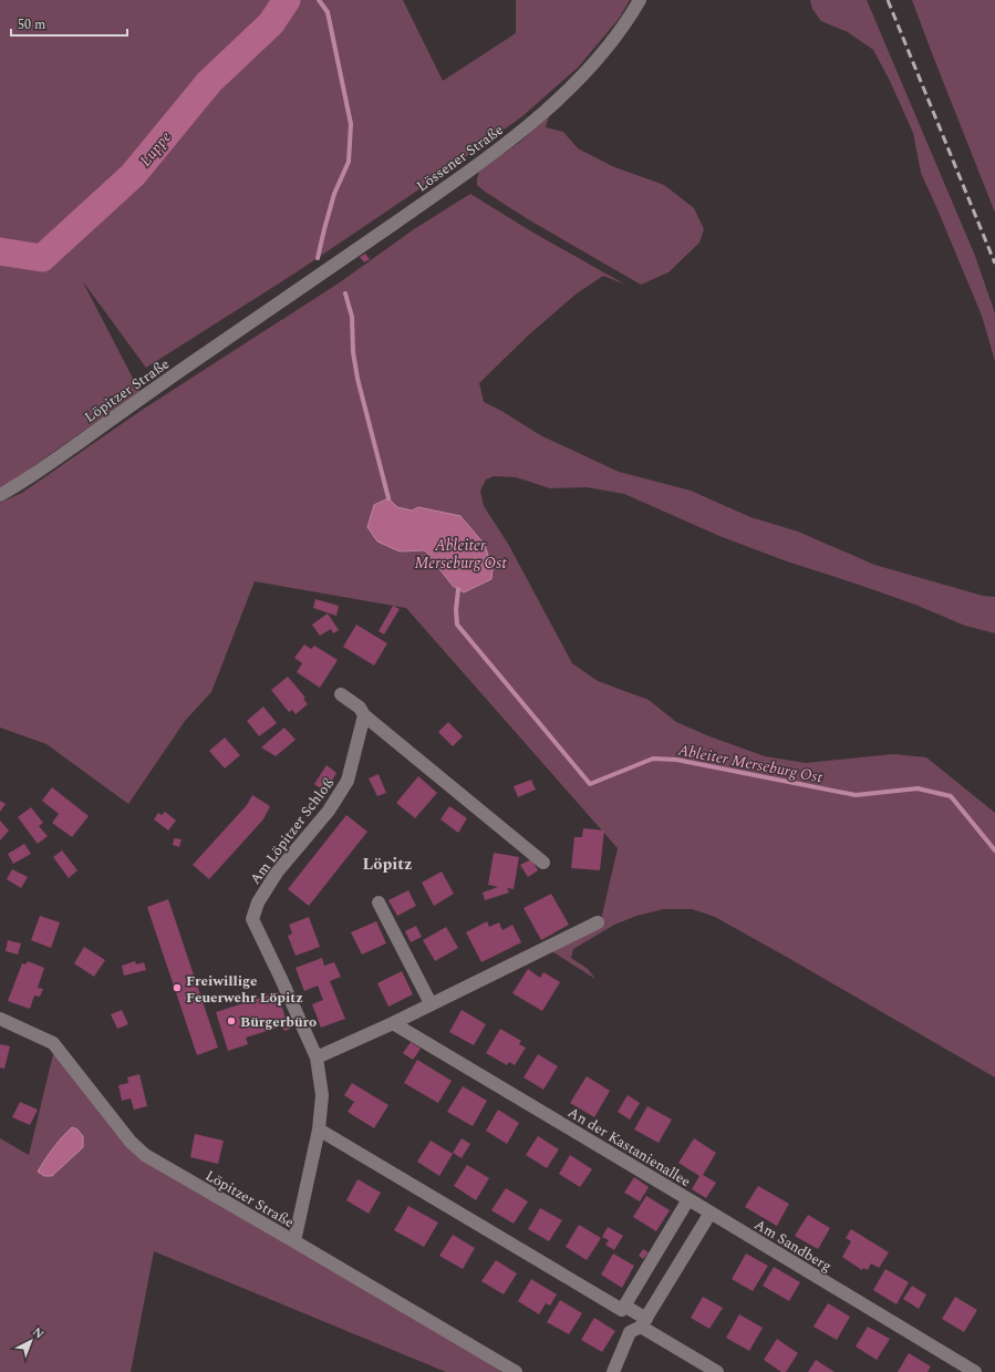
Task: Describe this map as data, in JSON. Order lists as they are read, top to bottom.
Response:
{
  "streets": {
    "street": [
      "Lössener Straße",
      "Löpitzer Straße",
      "Am Löpitzer Schloß",
      "An der Kastanienallee",
      "Am Sandberg"
    ]
  },
  "crossings": [
    ["Lössener Straße", "Löpitzer Straße"],
    ["Löpitzer Straße", "Am Löpitzer Schloß"],
    ["An der Kastanienallee", "Am Sandberg"]
  ],
  "districts": ["Löpitz"],
  "water": ["Luppe", "Ableiter Merseburg Ost"],
  "places": ["Freiwillige Feuerwehr Löpitz", "Bürgerbüro"],
  "scale_bar": "50 m",
  "north": "top right"
}
